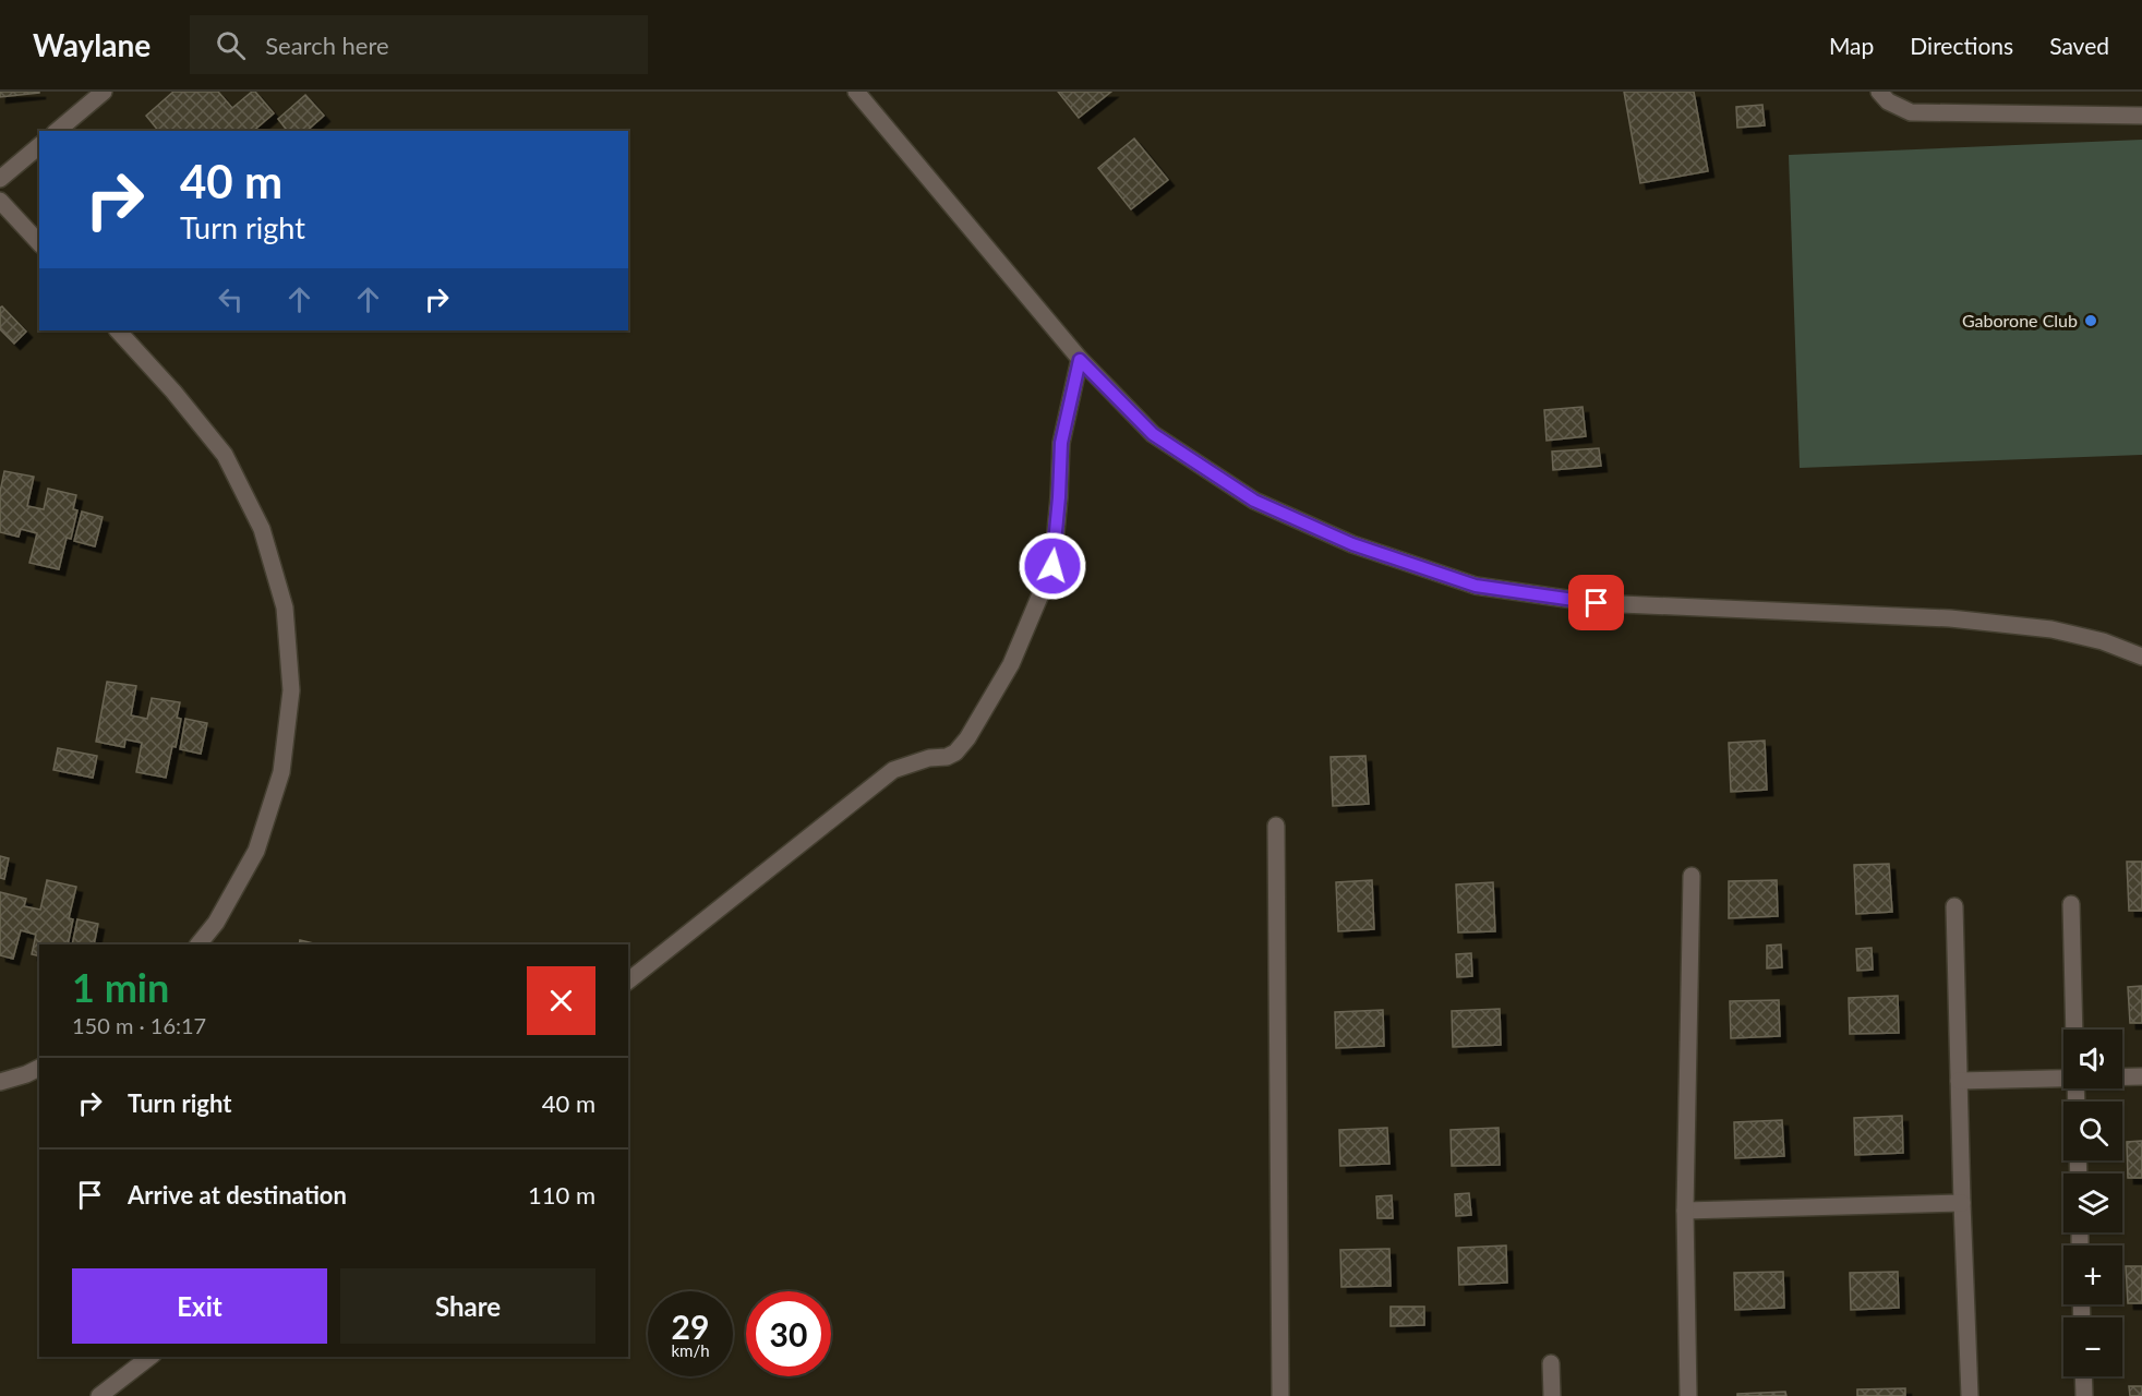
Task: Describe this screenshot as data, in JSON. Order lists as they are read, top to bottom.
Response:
{
  "places": ["Gaborone Club"],
  "page": {
    "header": "Waylane",
    "search": "Search here",
    "nav": ["Map", "Directions", "Saved"],
    "turn": ["40 m", "Turn right"],
    "heading": ["1 min", "150 m · 16:17"],
    "map_buttons": ["+", "−"],
    "list": [
      {
        "name": "Turn right",
        "value": "40 m"
      },
      {
        "name": "Arrive at destination",
        "value": "110 m"
      }
    ],
    "buttons": ["Exit", "Share"],
    "speed": "29 km/h",
    "limit": "30"
  }
}
